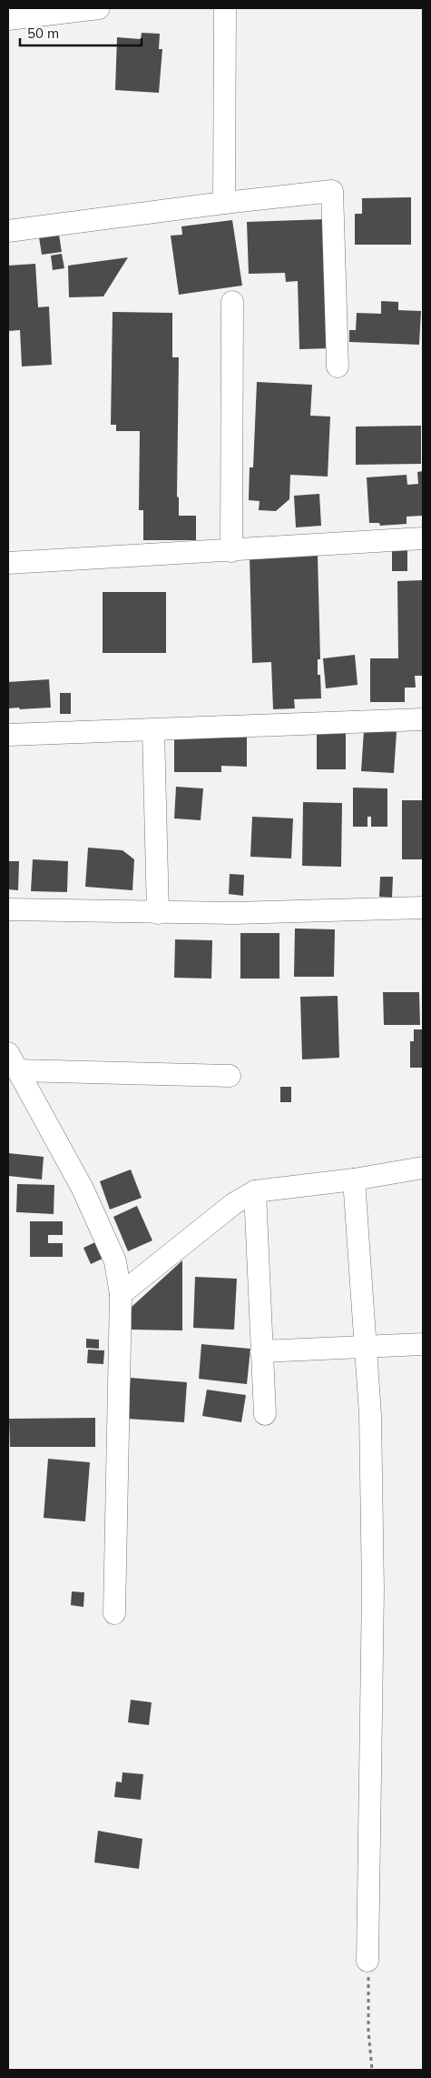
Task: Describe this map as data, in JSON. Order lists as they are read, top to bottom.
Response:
{
  "scale_bar": "50 m"
}
